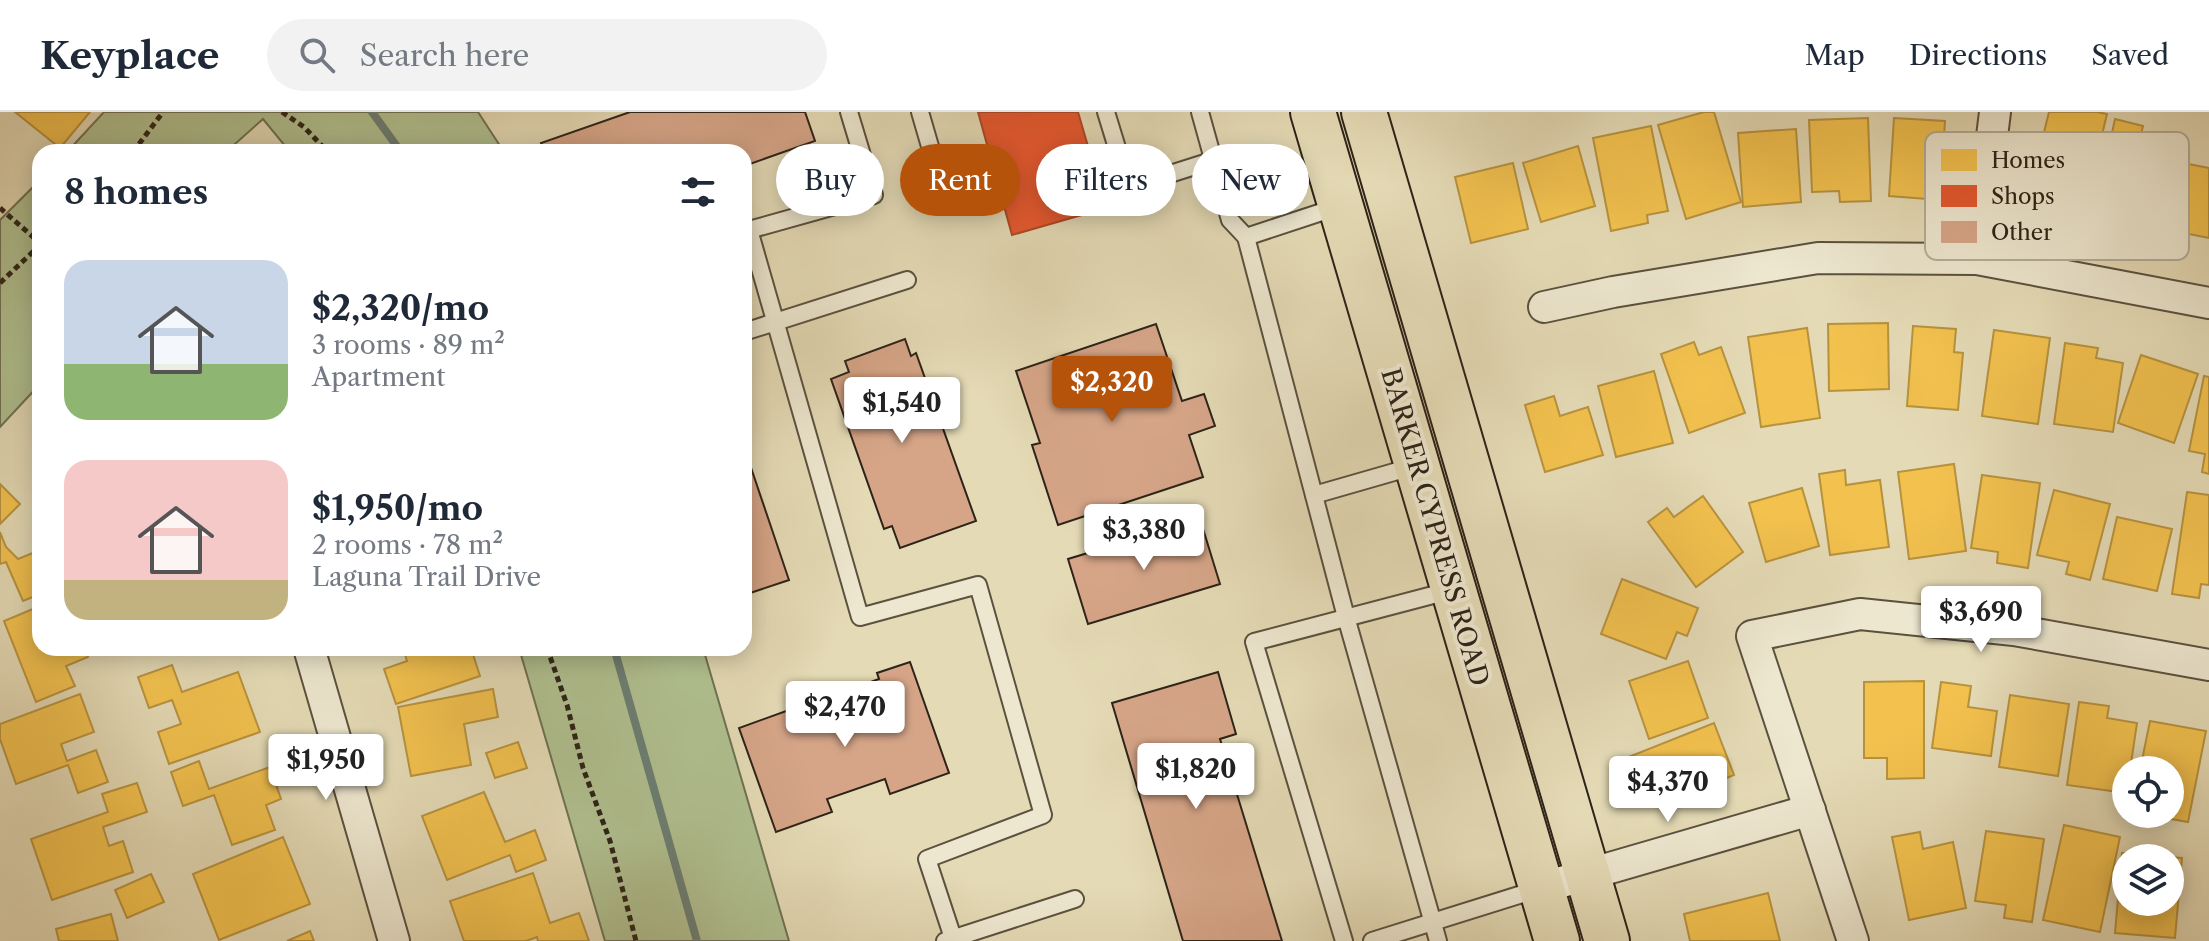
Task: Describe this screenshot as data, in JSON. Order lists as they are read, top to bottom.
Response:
{
  "streets": {
    "main road": ["BARKER CYPRESS ROAD"]
  },
  "legend": ["Homes", "Shops", "Other"],
  "page": {
    "header": "Keyplace",
    "search": "Search here",
    "nav": ["Map", "Directions", "Saved"],
    "chip": [
      "Buy",
      "Rent",
      "Filters",
      "New"
    ],
    "heading": "8 homes",
    "list": [
      {
        "name": "$2,320/mo",
        "note": "3 rooms · 89 m² · Apartment"
      },
      {
        "name": "$1,950/mo",
        "note": "2 rooms · 78 m² · Laguna Trail Drive"
      }
    ],
    "price": [
      "$2,320",
      "$1,540",
      "$3,380",
      "$3,690",
      "$2,470",
      "$1,950",
      "$1,820",
      "$4,370"
    ]
  }
}
